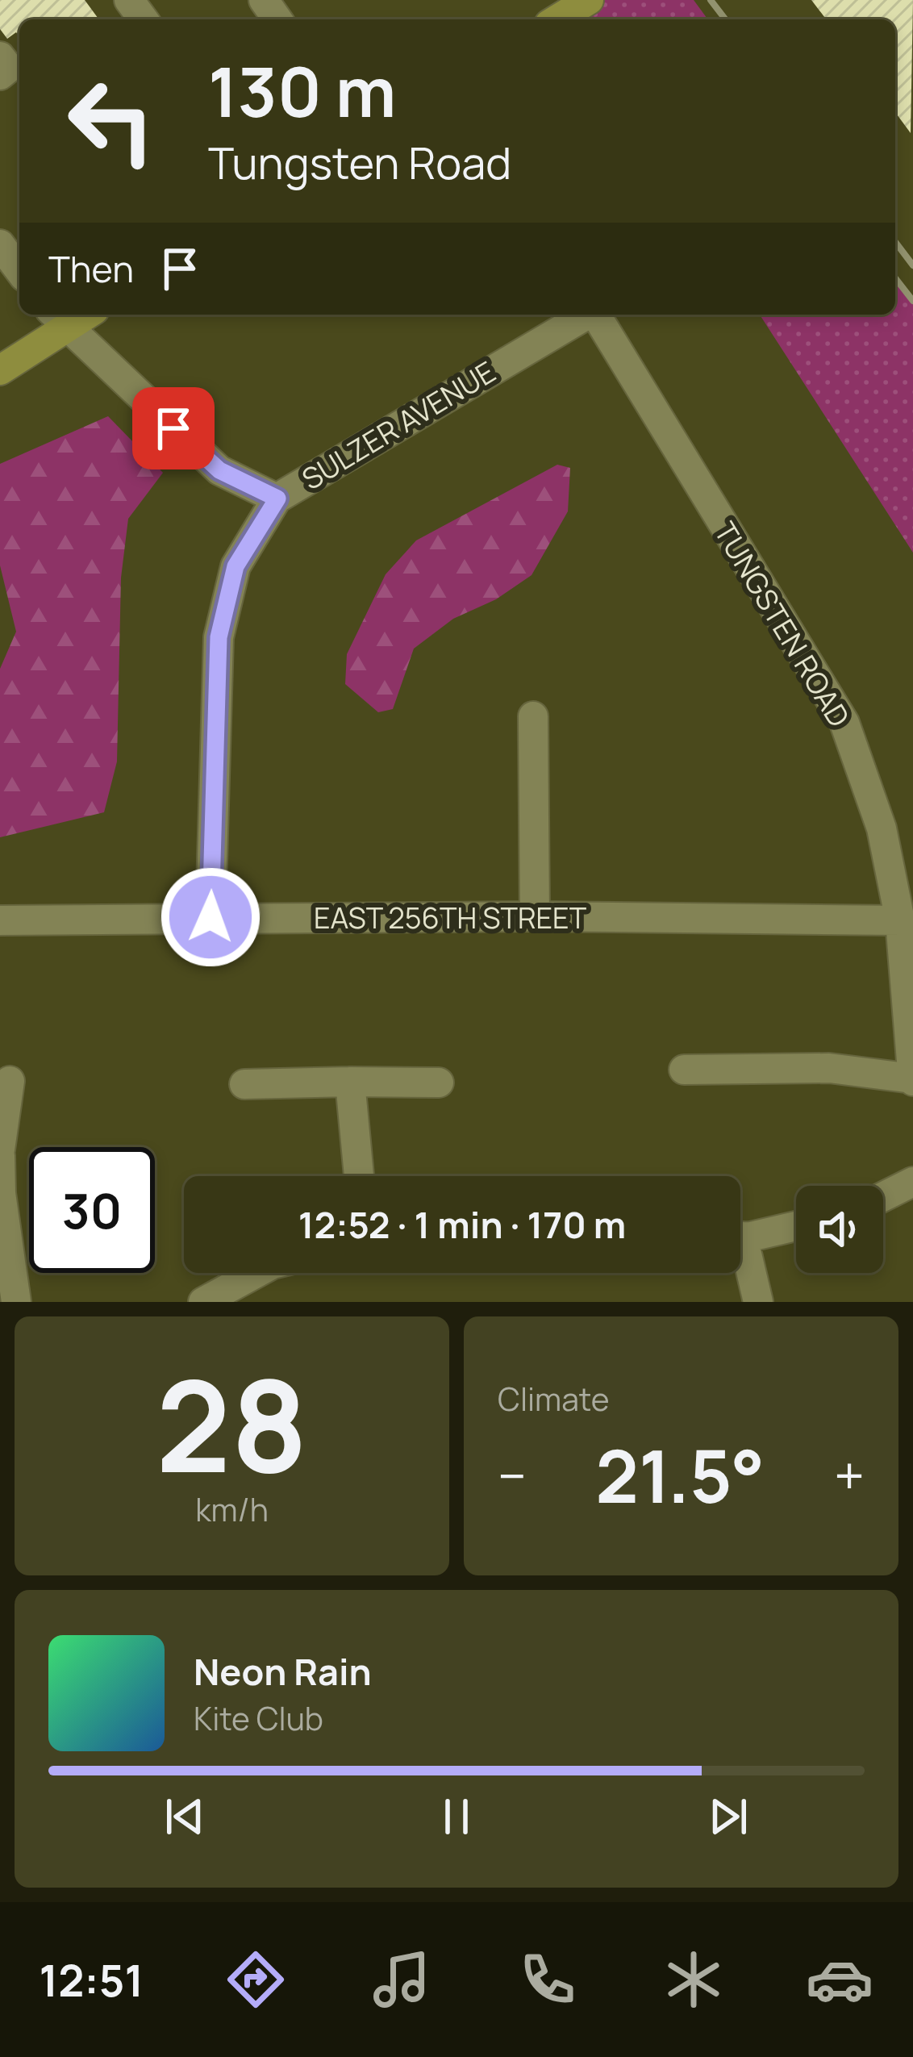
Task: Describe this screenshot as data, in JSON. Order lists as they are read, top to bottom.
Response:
{
  "streets": {
    "street": ["SULZER AVENUE", "TUNGSTEN ROAD", "EAST 256TH STREET"]
  },
  "crossings": [
    ["SULZER AVENUE", "EAST 256TH STREET"],
    ["TUNGSTEN ROAD", "EAST 256TH STREET"]
  ],
  "page": {
    "turn": ["130 m", "Tungsten Road"],
    "then": "Then",
    "limit": "30",
    "trip": "12:52 · 1 min · 170 m",
    "tile": [
      ["28", "km/h"],
      "Climate"
    ],
    "heat": ["−", "21.5°", "+"],
    "song": ["Neon Rain", "Kite Club"],
    "tabs": "12:51"
  }
}
